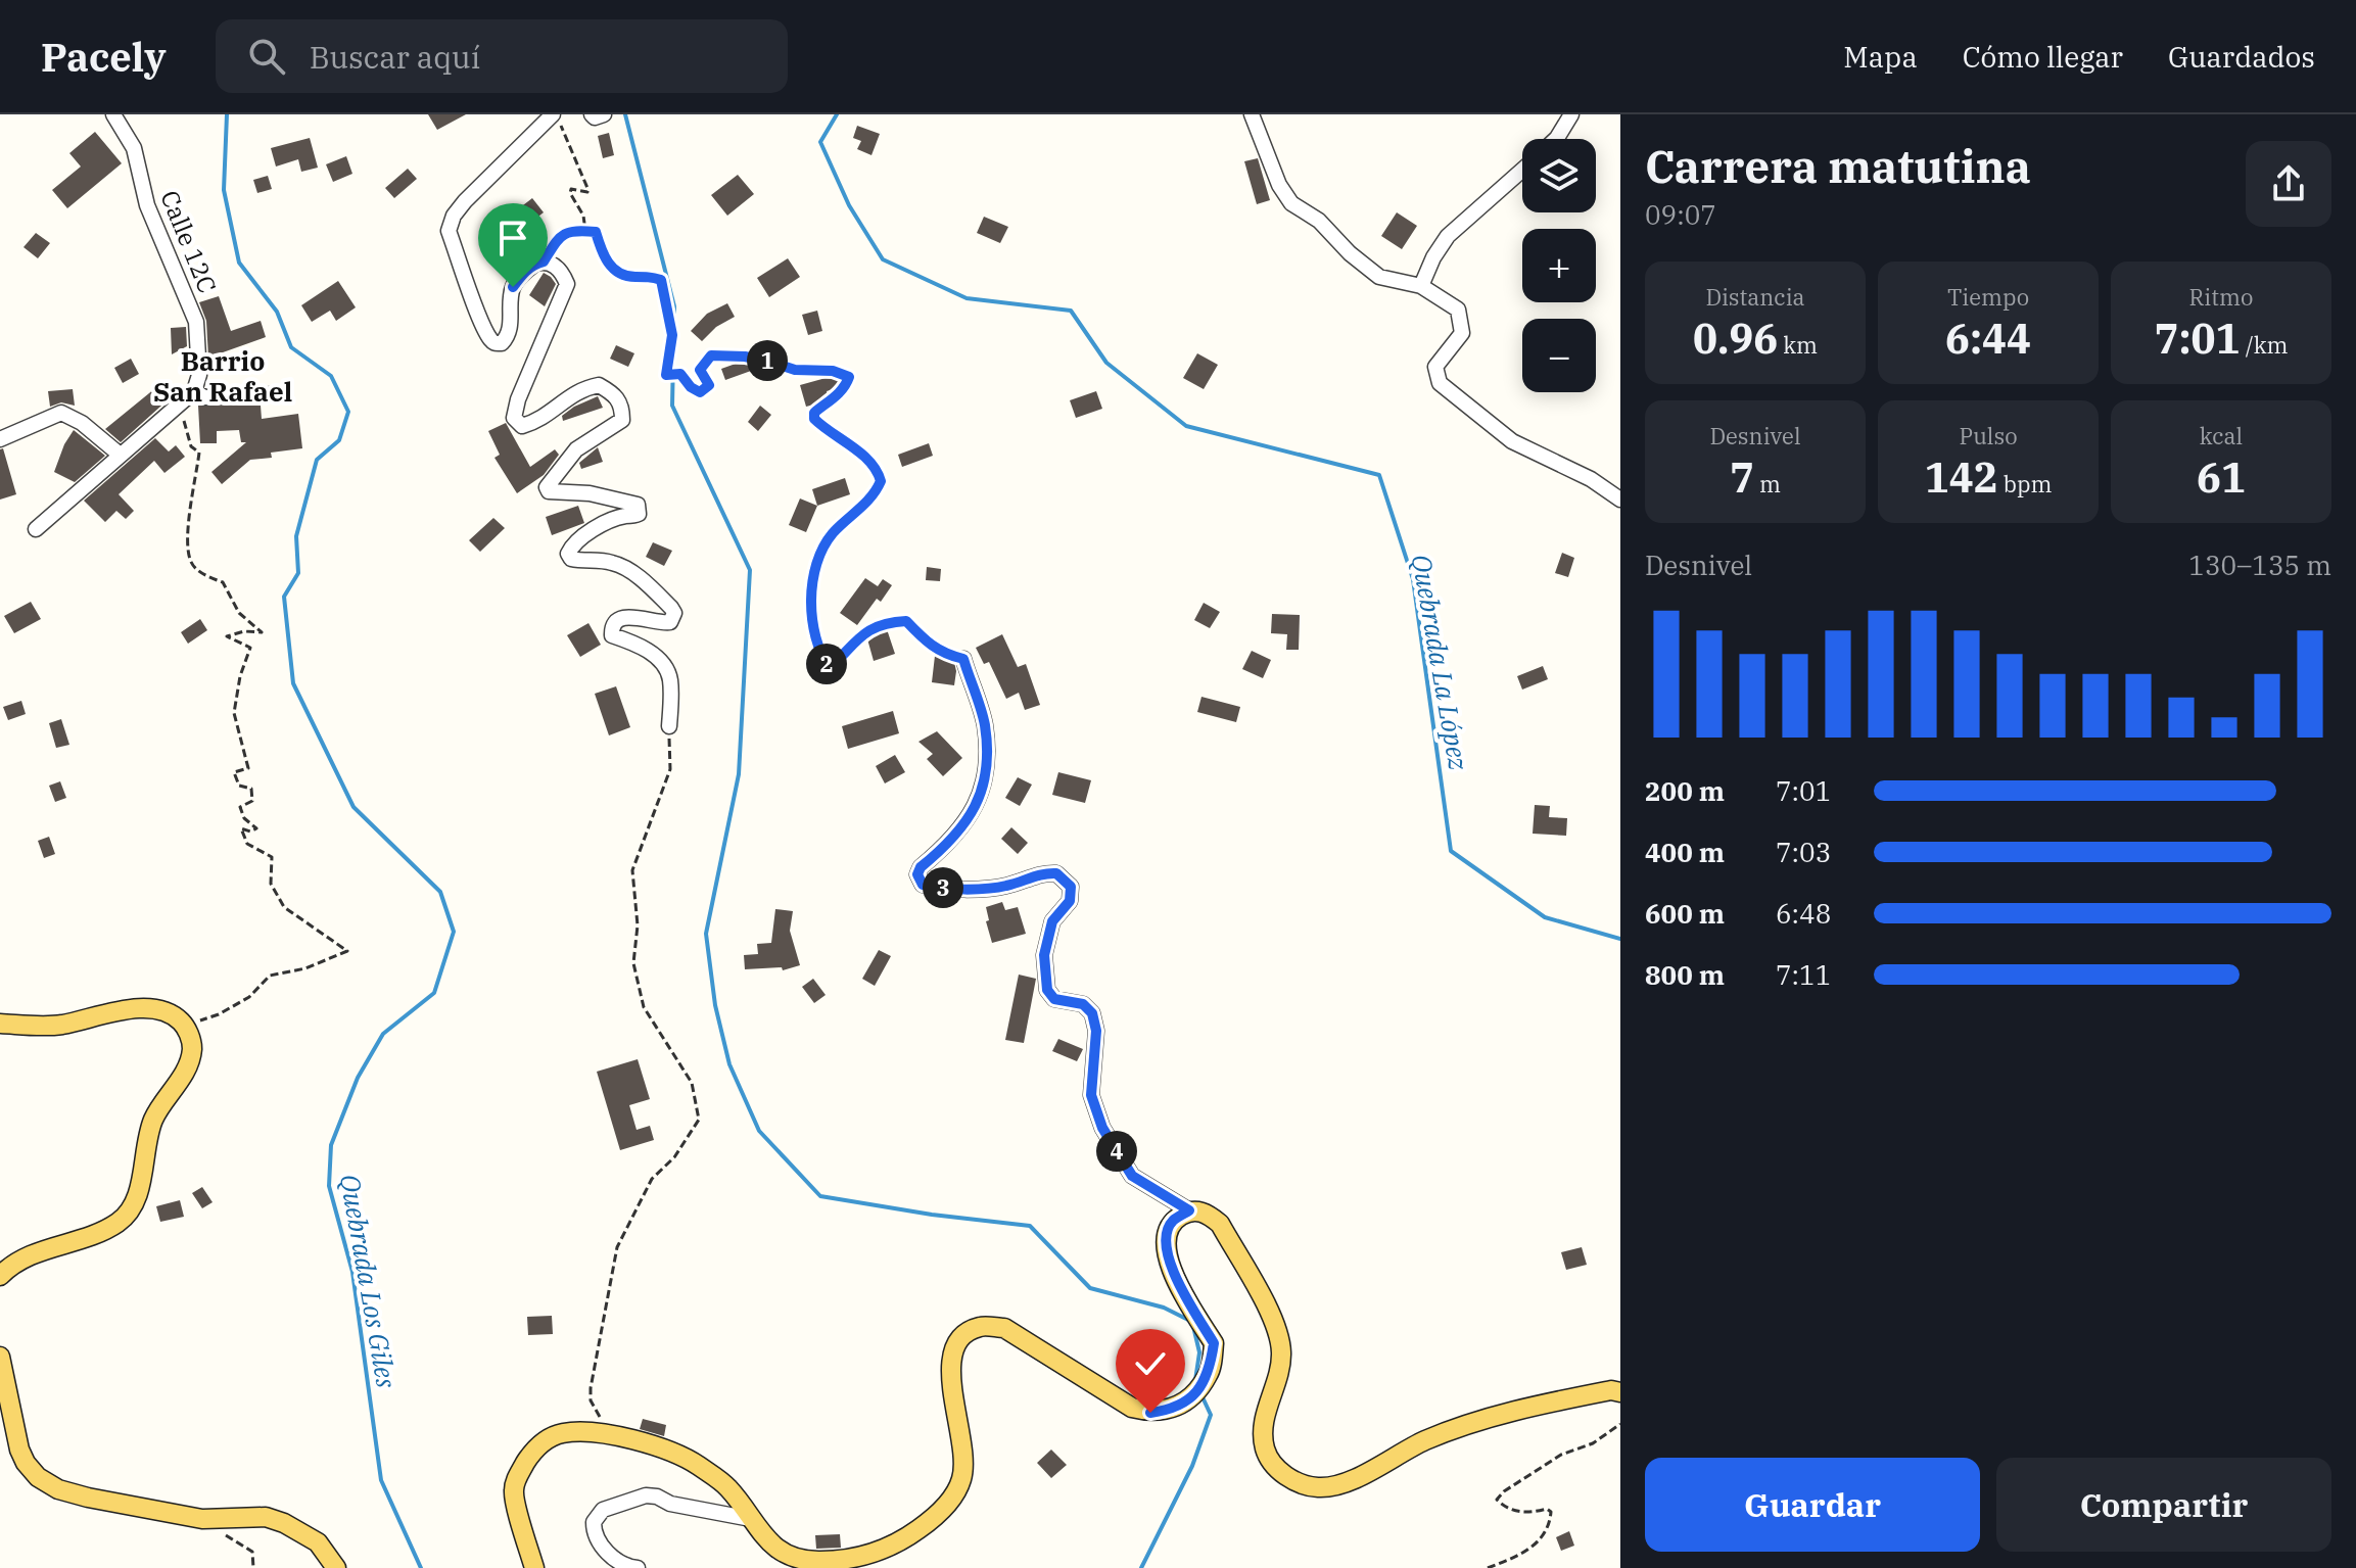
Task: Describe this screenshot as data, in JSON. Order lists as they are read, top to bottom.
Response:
{
  "streets": {
    "street": ["Calle 12C"]
  },
  "districts": ["Barrio San Rafael"],
  "water": ["Quebrada La López", "Quebrada Los Giles"],
  "page": {
    "header": "Pacely",
    "search": "Buscar aquí",
    "nav": ["Mapa", "Cómo llegar", "Guardados"],
    "heading": ["Carrera matutina", "09:07"],
    "map_buttons": ["+", "−"],
    "stats": [
      ["Distancia", "0.96 km"],
      ["Tiempo", "6:44"],
      ["Ritmo", "7:01 /km"],
      ["Desnivel", "7 m"],
      ["Pulso", "142 bpm"],
      ["kcal", "61"]
    ],
    "pins": [
      "1",
      "2",
      "3",
      "4"
    ],
    "chart": ["Desnivel", "130–135 m"],
    "list": [
      {
        "name": "200 m",
        "note": "7:01"
      },
      {
        "name": "400 m",
        "note": "7:03"
      },
      {
        "name": "600 m",
        "note": "6:48"
      },
      {
        "name": "800 m",
        "note": "7:11"
      }
    ],
    "buttons": ["Guardar", "Compartir"]
  }
}
